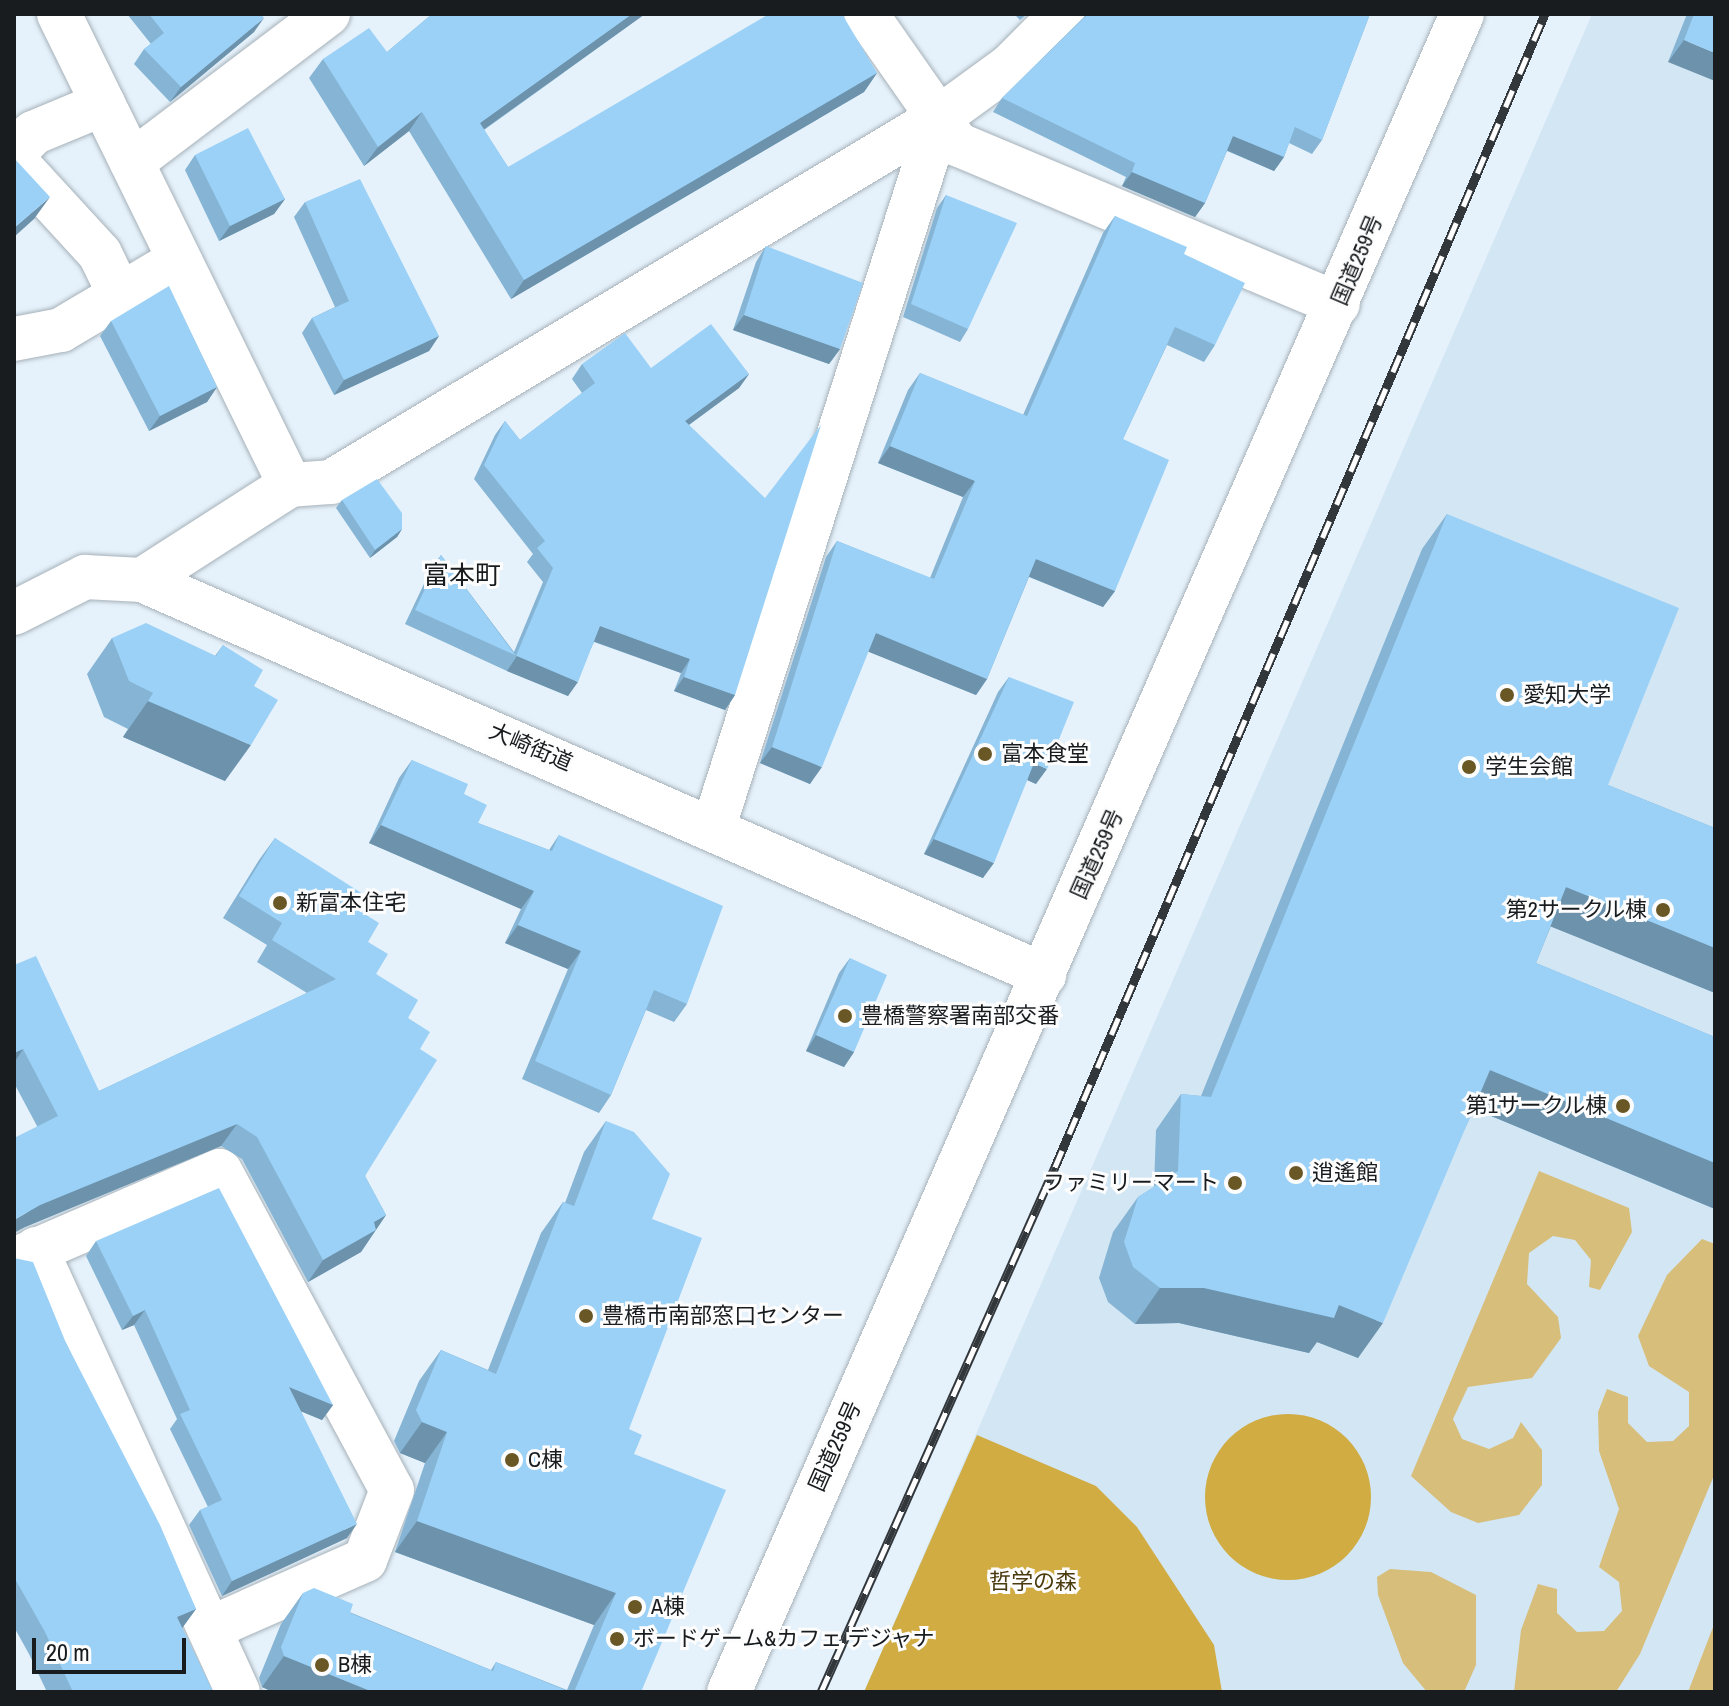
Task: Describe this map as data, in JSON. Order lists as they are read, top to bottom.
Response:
{
  "streets": {
    "main road": ["国道259号", "大崎街道"]
  },
  "crossings": [
    ["国道259号", "大崎街道"]
  ],
  "districts": ["富本町"],
  "parks": ["哲学の森"],
  "places": [
    "愛知大学",
    "富本食堂",
    "学生会館",
    "新富本住宅",
    "第2サークル棟",
    "豊橋警察署南部交番",
    "第1サークル棟",
    "逍遙館",
    "ファミリーマート",
    "豊橋市南部窓口センター",
    "C棟",
    "A棟",
    "ボードゲーム&カフェ デジャナ",
    "B棟"
  ],
  "scale_bar": "20 m"
}
